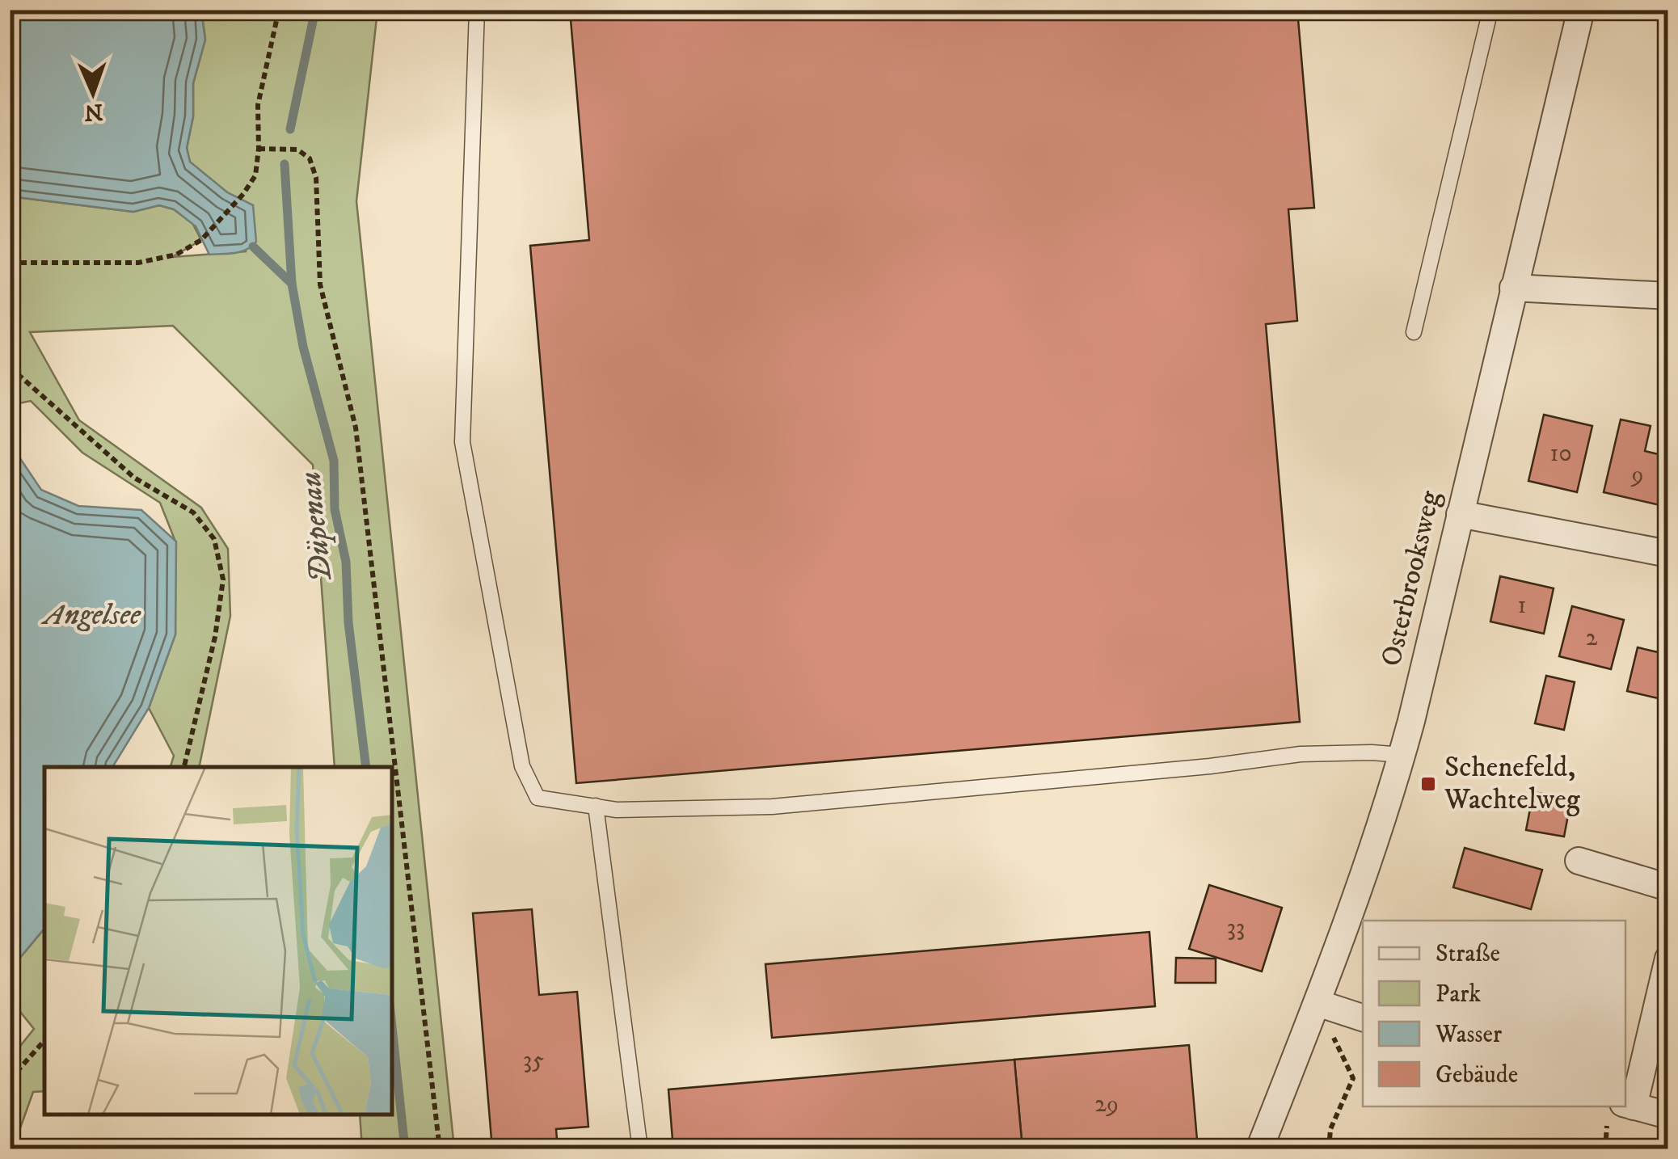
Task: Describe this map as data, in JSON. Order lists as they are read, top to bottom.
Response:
{
  "streets": {
    "street": ["Osterbrooksweg"]
  },
  "water": ["Düpenau", "Angelsee"],
  "places": {
    "transit": ["Schenefeld, Wachtelweg"]
  },
  "house_numbers": [
    "10",
    "9",
    "1",
    "2",
    "33",
    "35",
    "29"
  ],
  "legend": [
    "Straße",
    "Park",
    "Wasser",
    "Gebäude"
  ],
  "north": "bottom"
}
